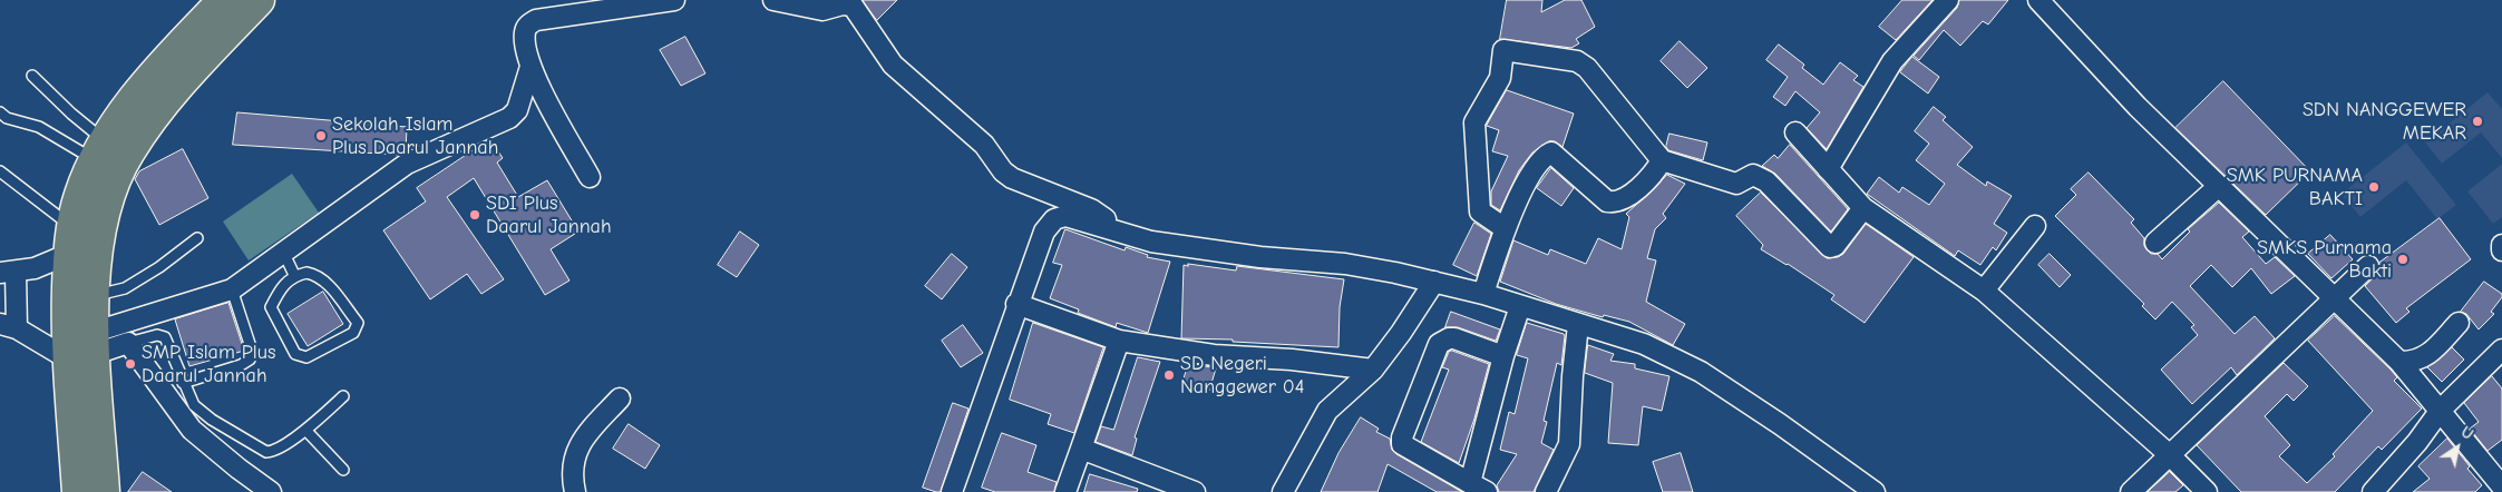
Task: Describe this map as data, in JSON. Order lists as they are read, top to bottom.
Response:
{
  "places": [
    "SDN NANGGEWER MEKAR",
    "Sekolah Islam Plus Daarul Jannah",
    "SMK PURNAMA BAKTI",
    "SDI Plus Daarul Jannah",
    "SMKS Purnama Bakti",
    "SMP Islam Plus Daarul Jannah",
    "SD Negeri Nanggewer 04"
  ],
  "north": "top right"
}
